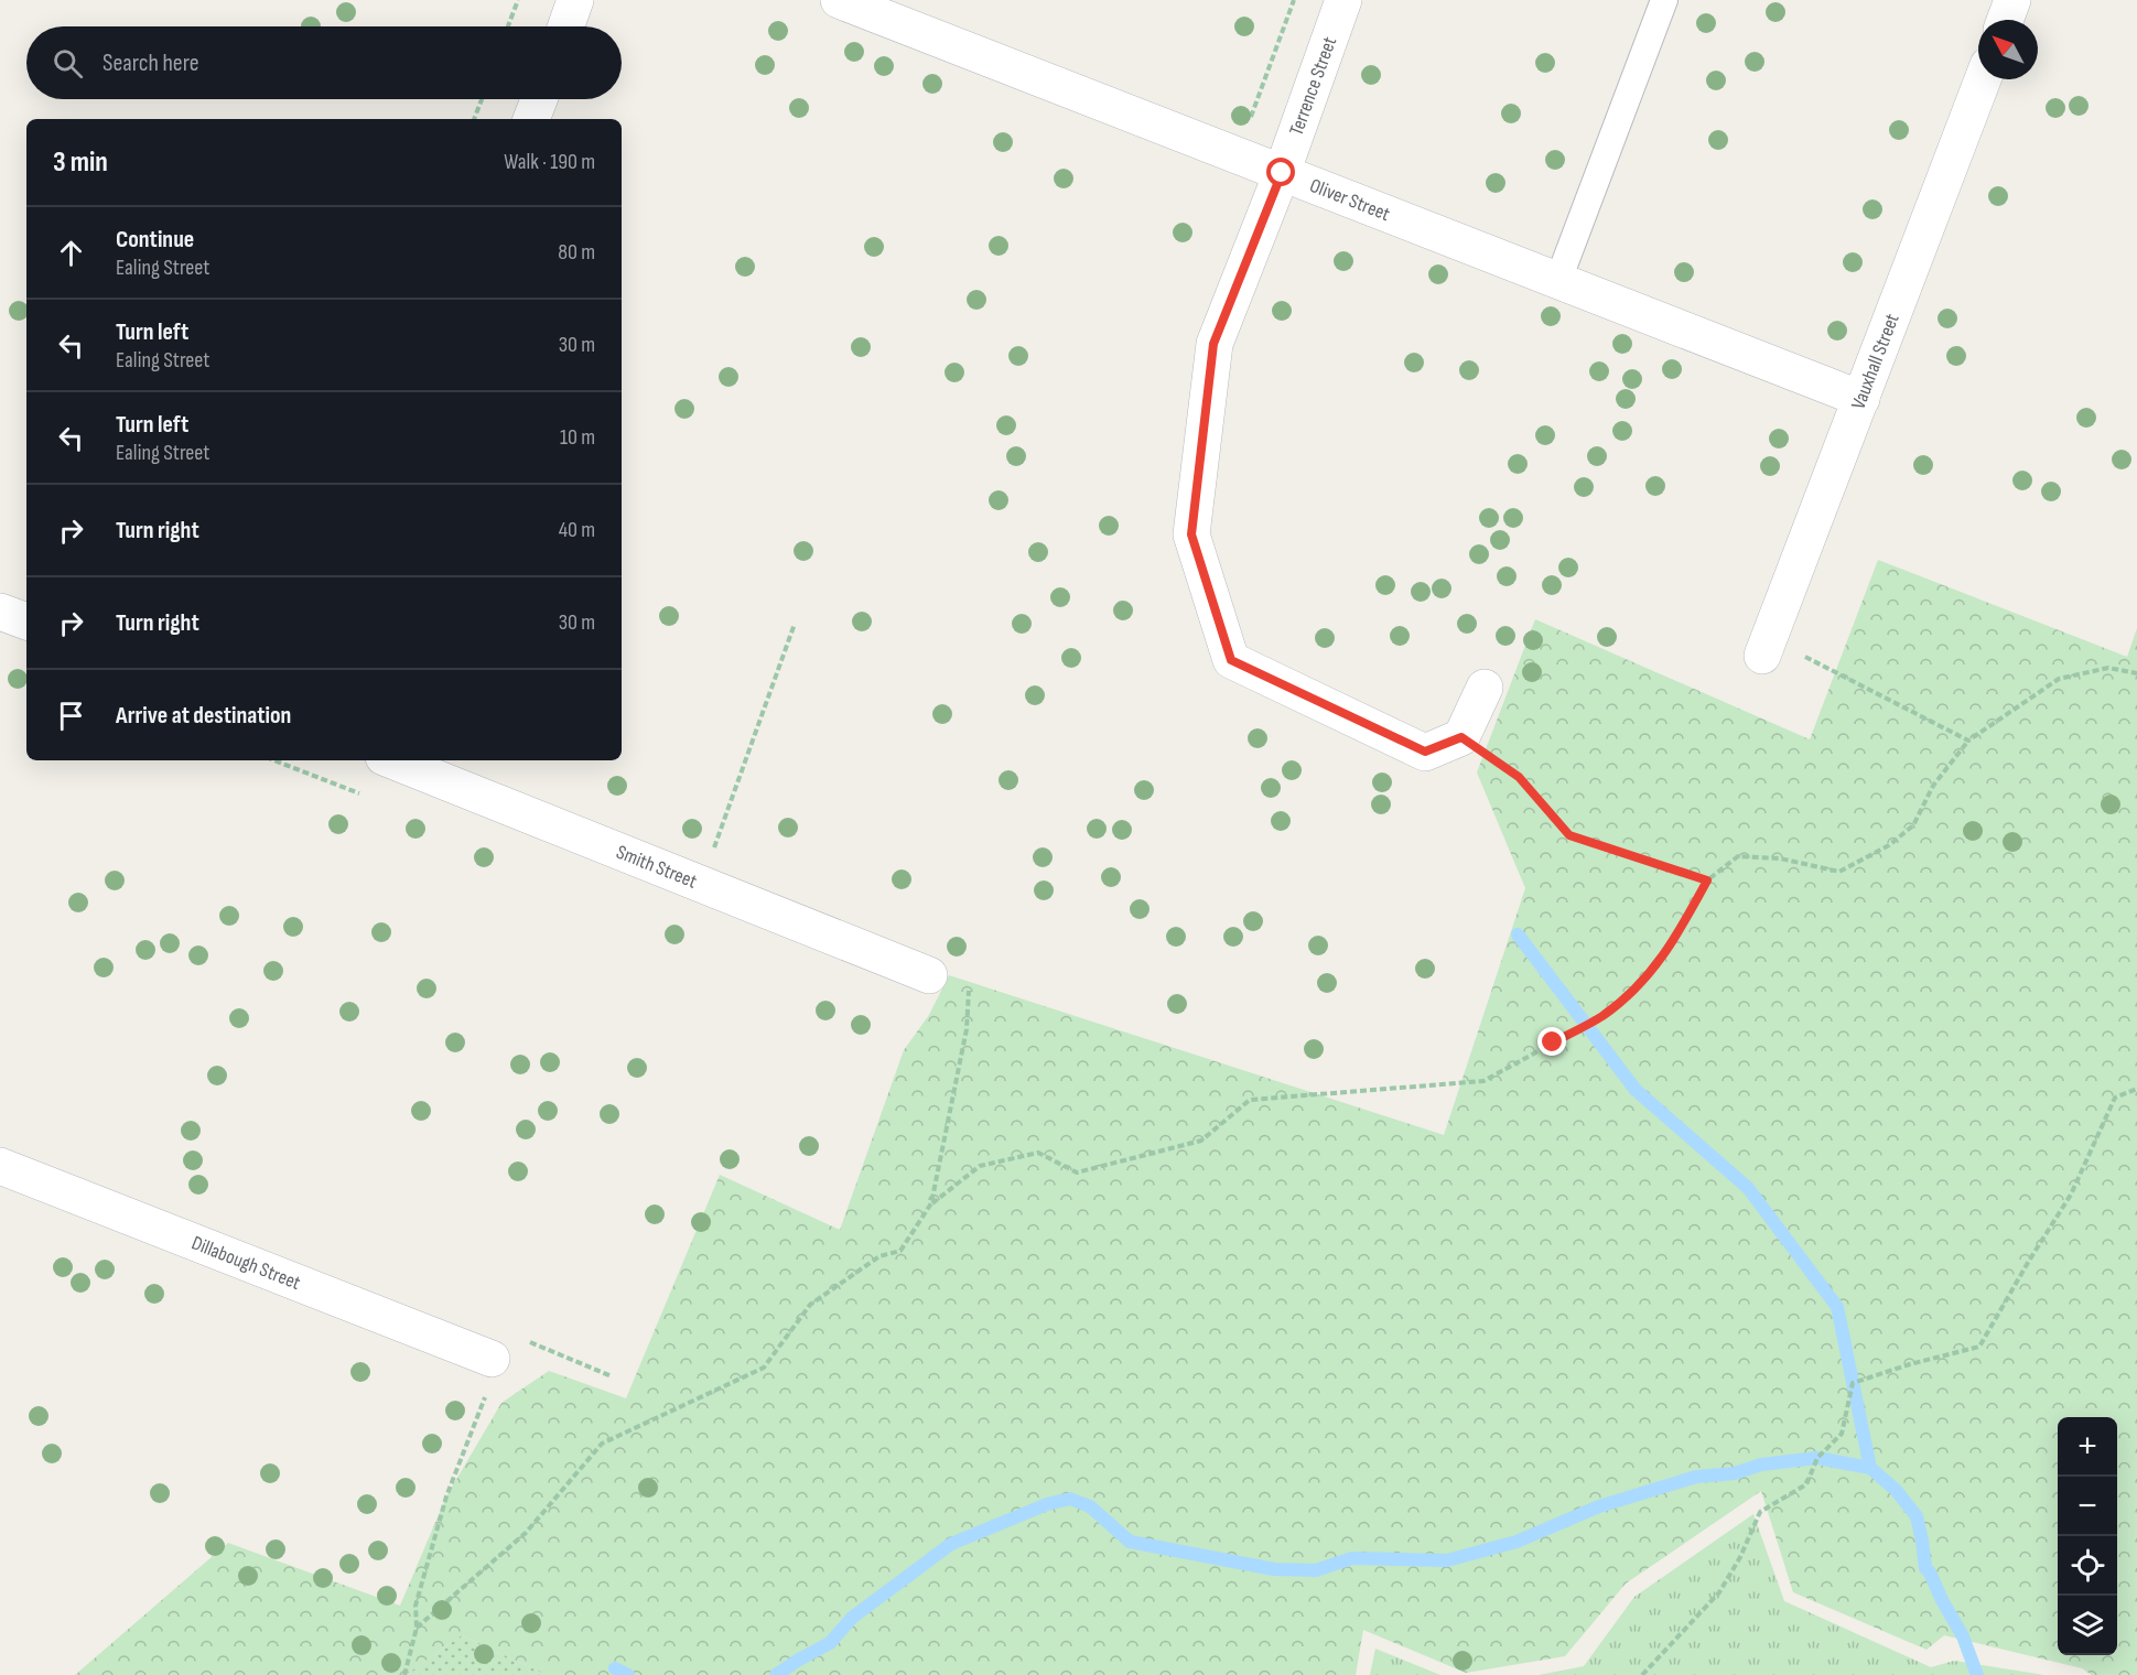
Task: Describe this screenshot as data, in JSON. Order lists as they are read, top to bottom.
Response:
{
  "streets": {
    "street": [
      "Terrence Street",
      "Oliver Street",
      "Vauxhall Street",
      "Smith Street",
      "Dillabough Street"
    ]
  },
  "crossings": [
    ["Terrence Street", "Oliver Street"],
    ["Oliver Street", "Vauxhall Street"]
  ],
  "north": "top left",
  "page": {
    "search": "Search here",
    "heading": ["3 min", "Walk · 190 m"],
    "list": [
      ["Continue", "Ealing Street", "80 m"],
      ["Turn left", "Ealing Street", "30 m"],
      ["Turn left", "Ealing Street", "10 m"],
      ["Turn right", "40 m"],
      ["Turn right", "30 m"],
      "Arrive at destination"
    ],
    "map_buttons": ["+", "−"]
  }
}
